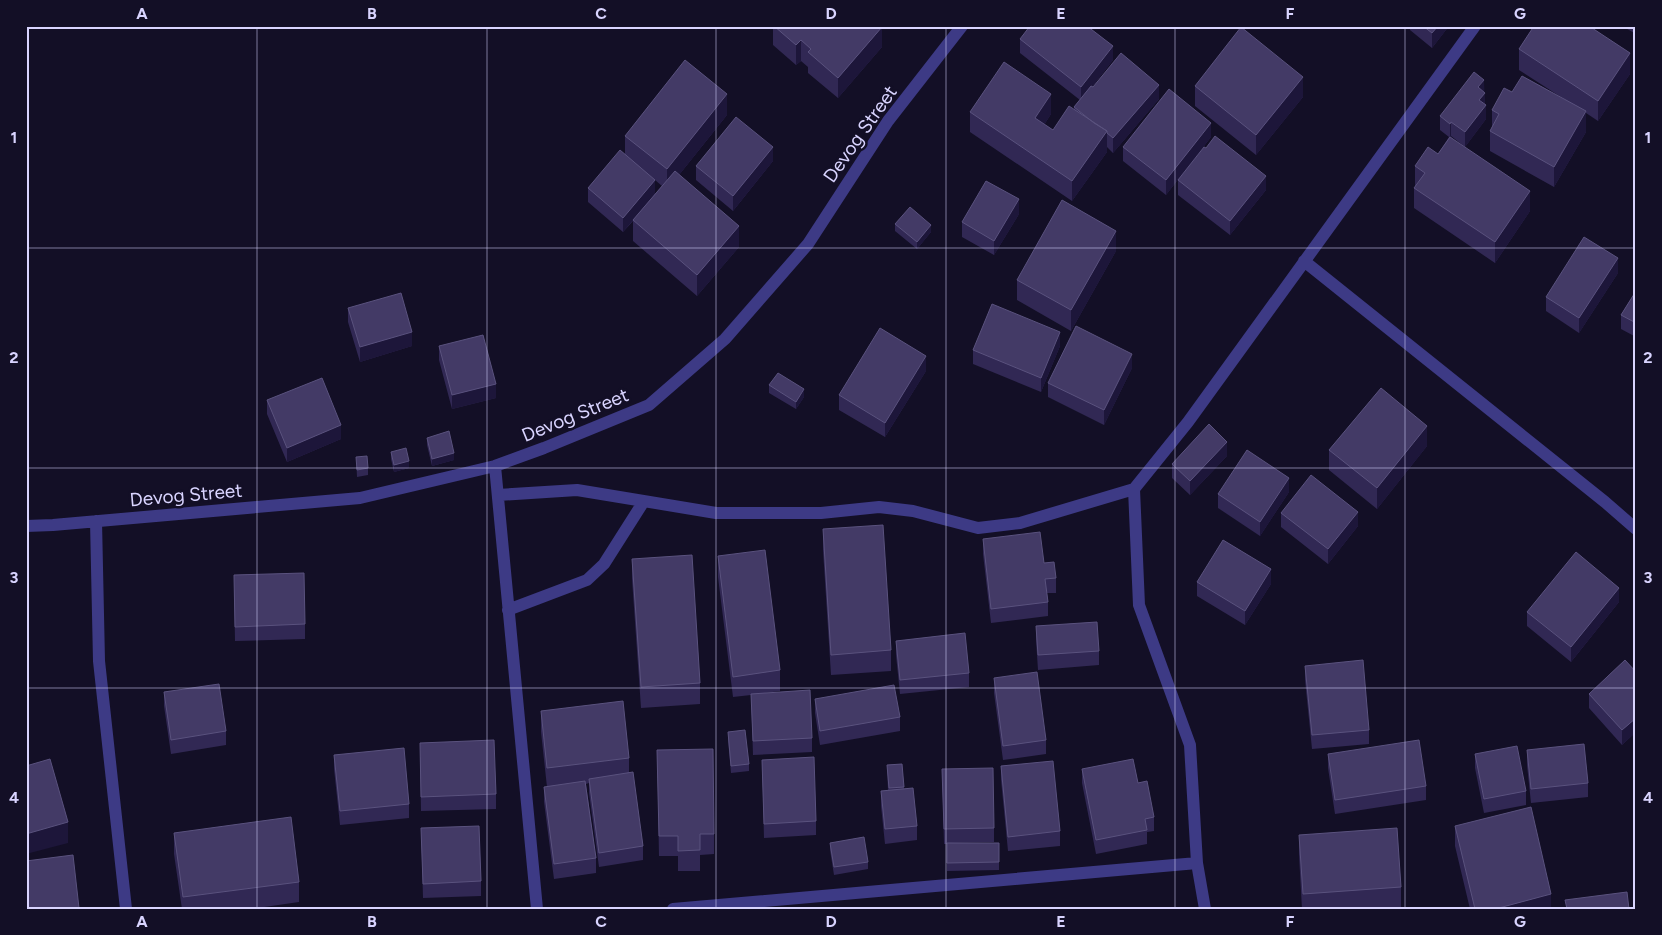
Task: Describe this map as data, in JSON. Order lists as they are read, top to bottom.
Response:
{
  "streets": {
    "street": ["Devog Street"]
  },
  "grid": {
    "columns": [
      "A",
      "B",
      "C",
      "D",
      "E",
      "F",
      "G"
    ],
    "rows": [
      "1",
      "2",
      "3",
      "4"
    ]
  }
}
